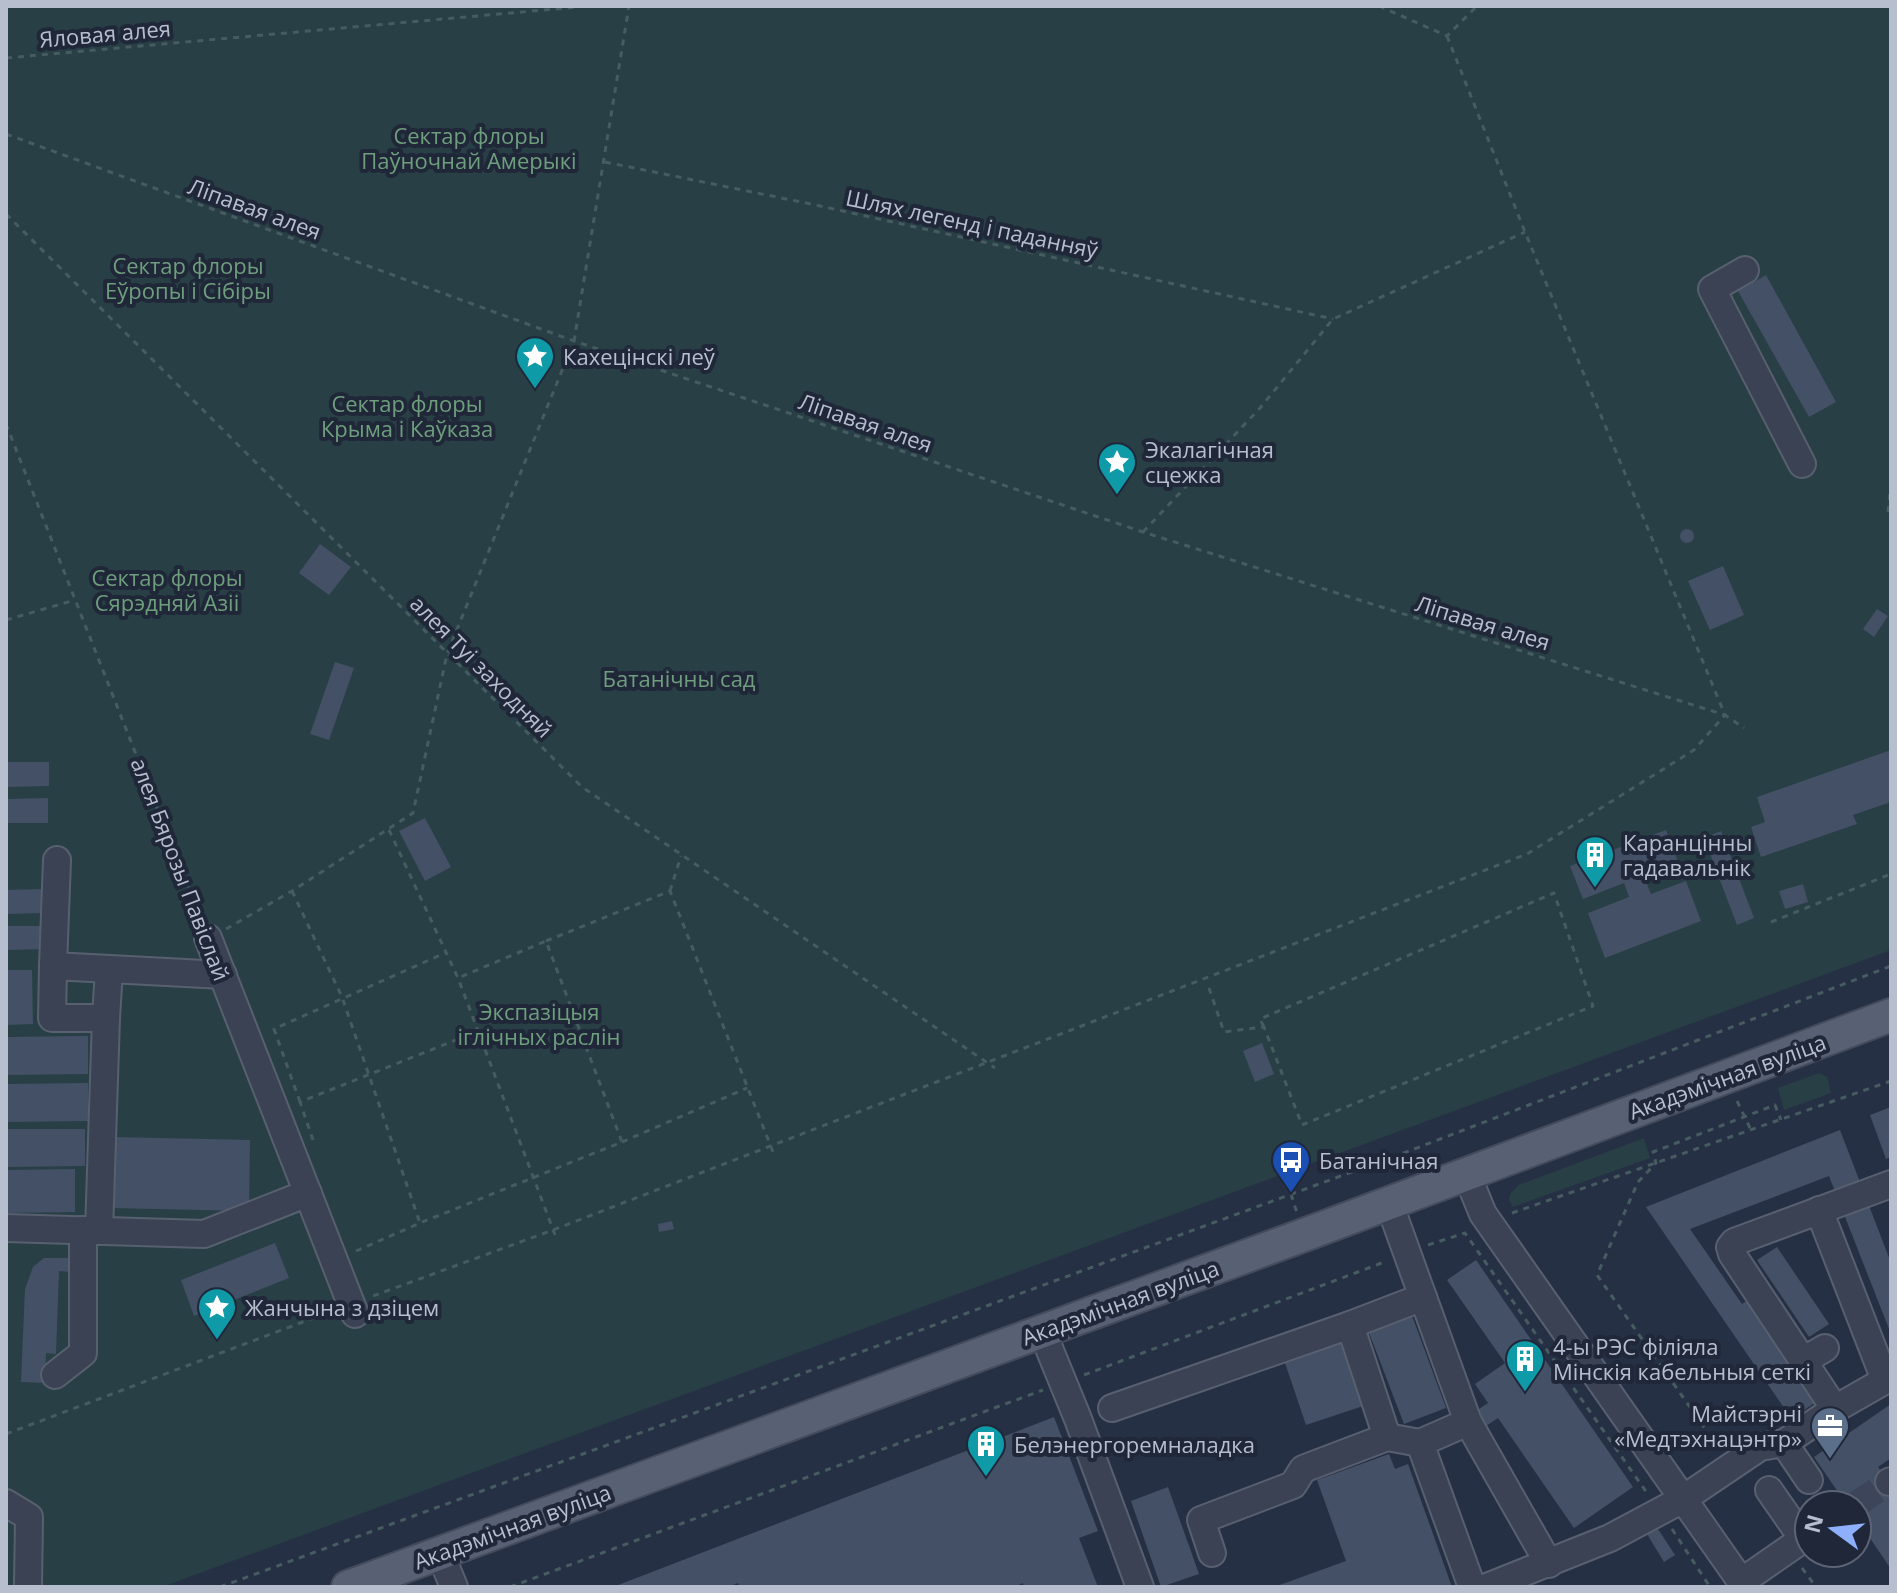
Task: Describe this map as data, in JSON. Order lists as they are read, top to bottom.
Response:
{
  "streets": {
    "main road": ["Акадэмічная вуліца"],
    "street": ["алея Бярозы Павіслай"],
    "path": [
      "Яловая алея",
      "Ліпавая алея",
      "Шлях легенд і паданняў",
      "алея Туі заходняй"
    ]
  },
  "parks": [
    "Сектар флоры Паўночнай Амерыкі",
    "Сектар флоры Еўропы і Сібіры",
    "Сектар флоры Крыма і Каўказа",
    "Сектар флоры Сярэдняй Азіі",
    "Батанічны сад",
    "Экспазіцыя іглічных раслін"
  ],
  "places": {
    "place": ["Кахецінскі леў", "Экалагічная сцежка", "Жанчына з дзіцем"],
    "building": ["Каранцінны гадавальнік", "4-ы РЭС філіяла Мінскія кабельныя сеткі", "Белэнергоремналадка"],
    "bus stop": ["Батанічная"],
    "office": ["Майстэрні «Медтэхнацэнтр»"]
  },
  "north": "left"
}
